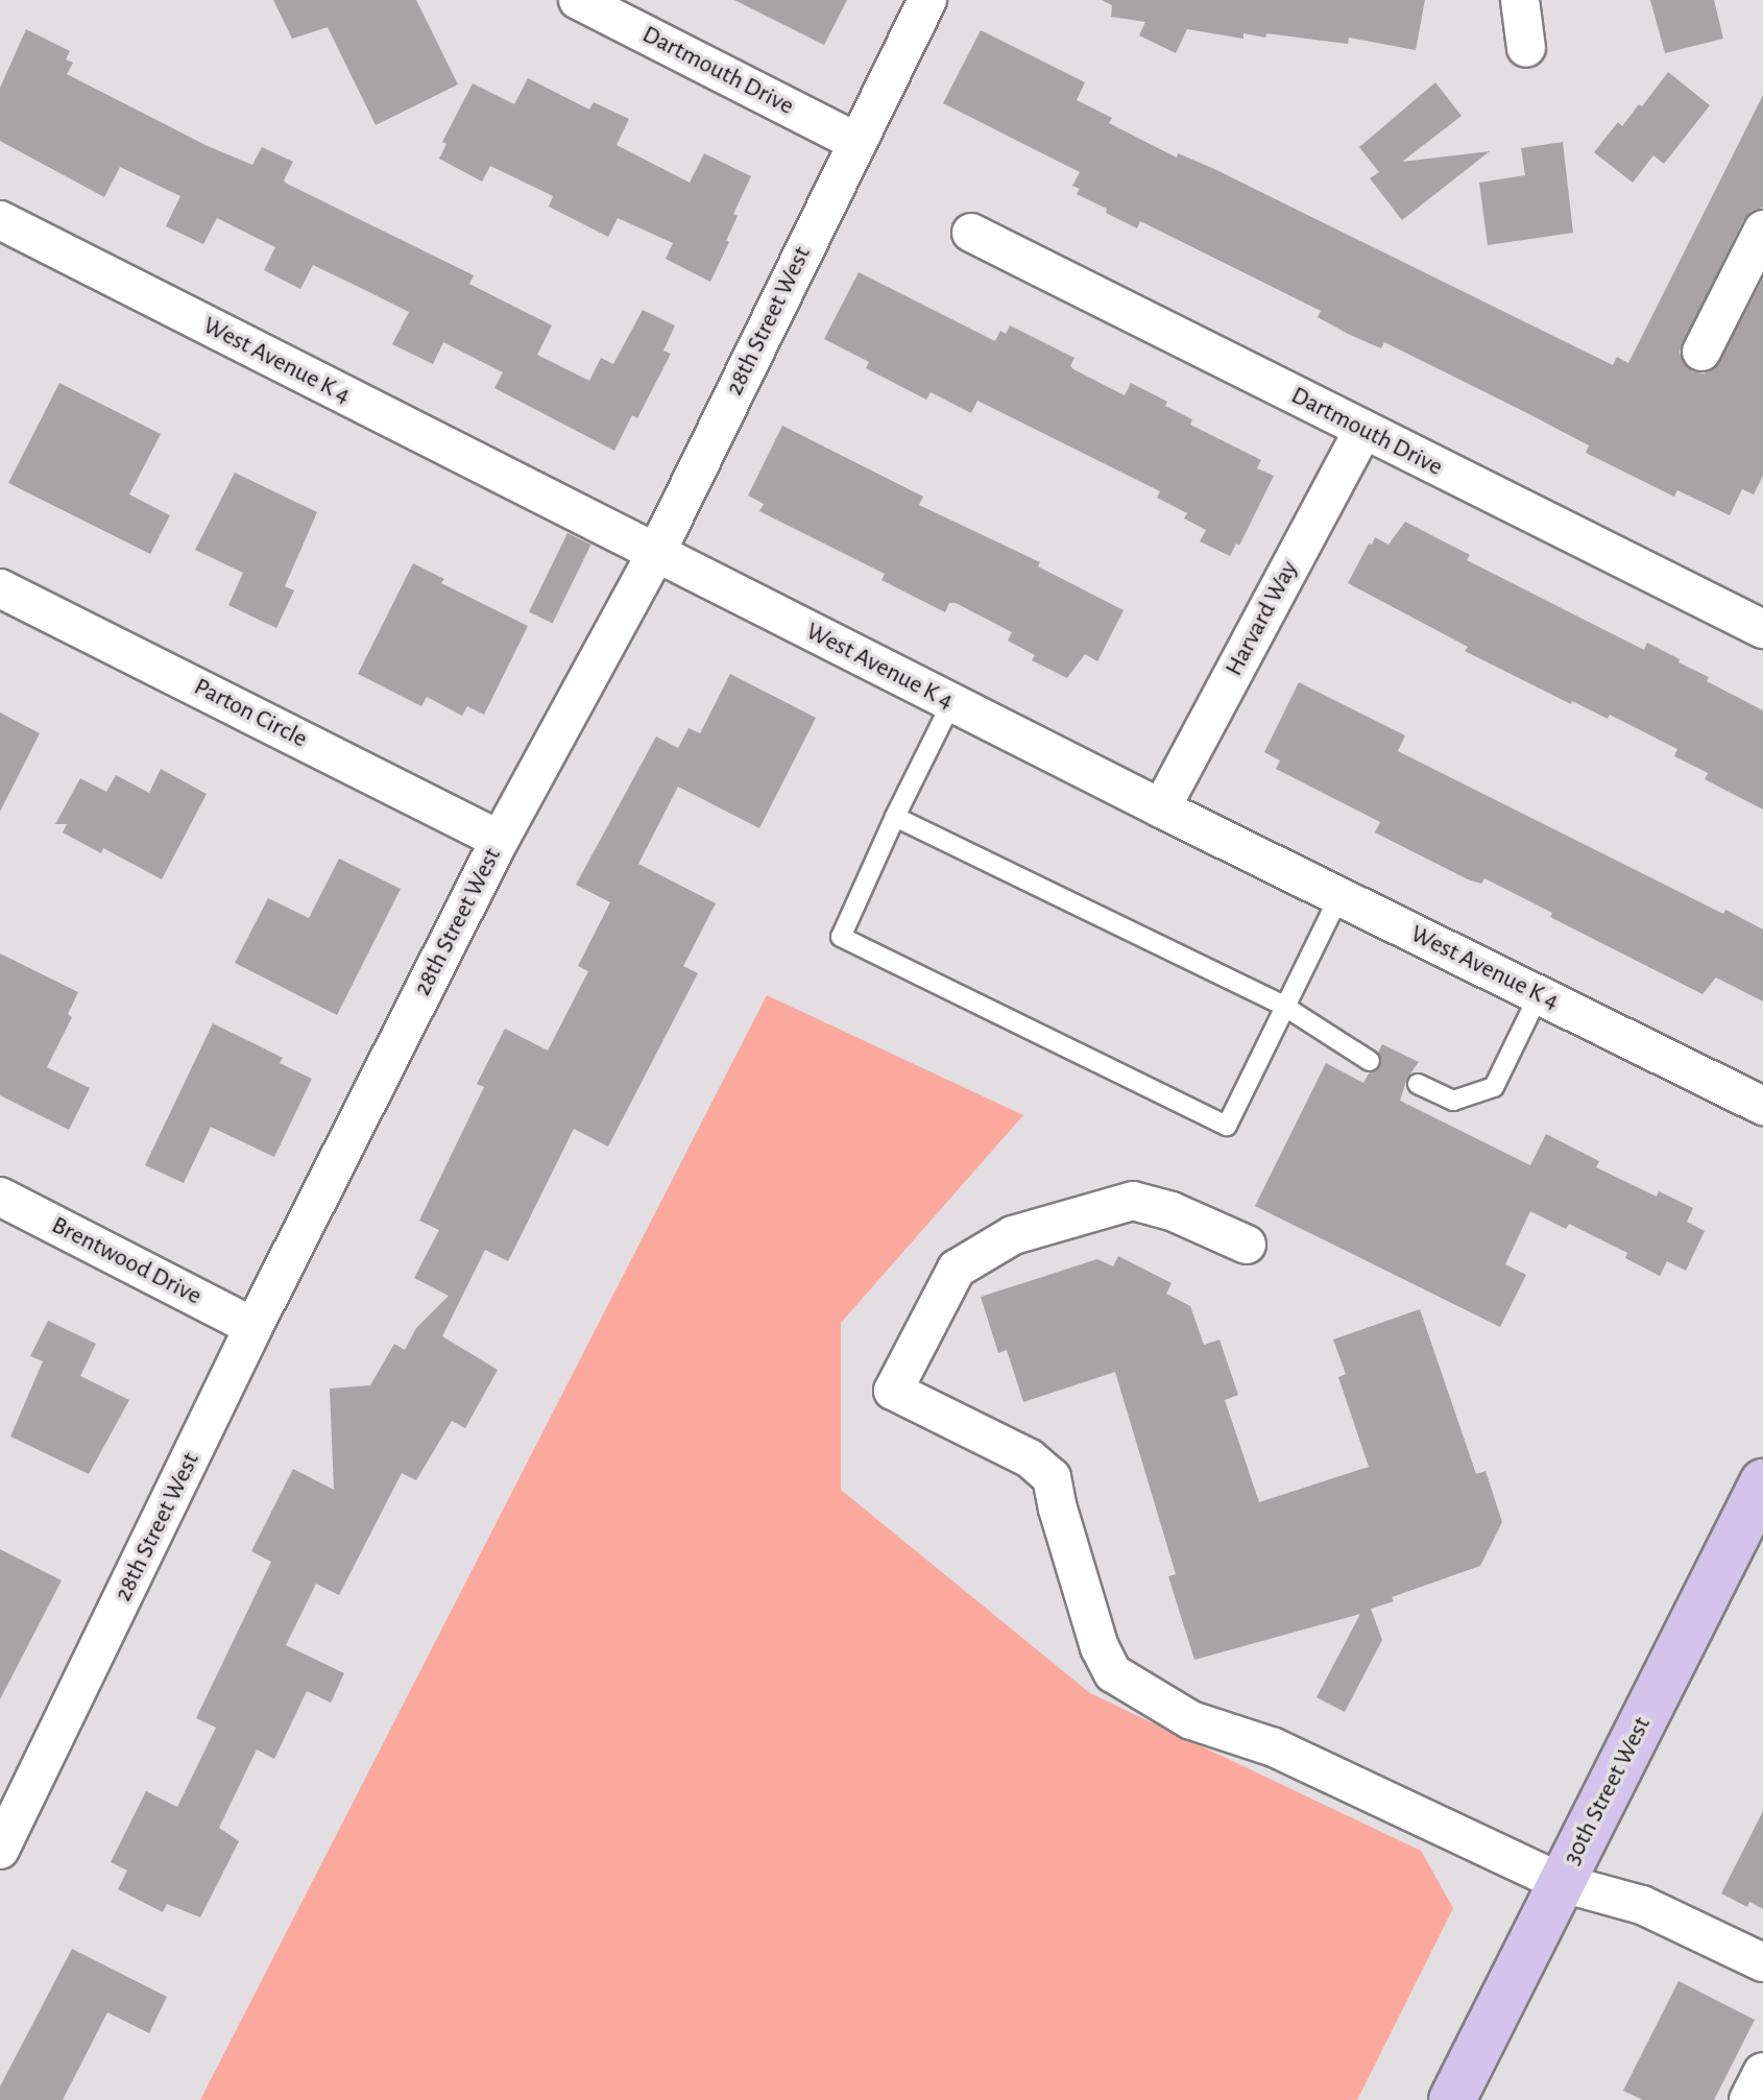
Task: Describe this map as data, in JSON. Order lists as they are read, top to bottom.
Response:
{
  "streets": {
    "main road": ["30th Street West"],
    "street": [
      "Dartmouth Drive",
      "28th Street West",
      "West Avenue K 4",
      "Harvard Way",
      "Parton Circle",
      "Brentwood Drive"
    ]
  },
  "crossings": [
    ["Dartmouth Drive", "28th Street West"],
    ["Dartmouth Drive", "Harvard Way"],
    ["28th Street West", "West Avenue K 4"],
    ["28th Street West", "Parton Circle"],
    ["28th Street West", "Brentwood Drive"],
    ["West Avenue K 4", "Harvard Way"]
  ]
}
